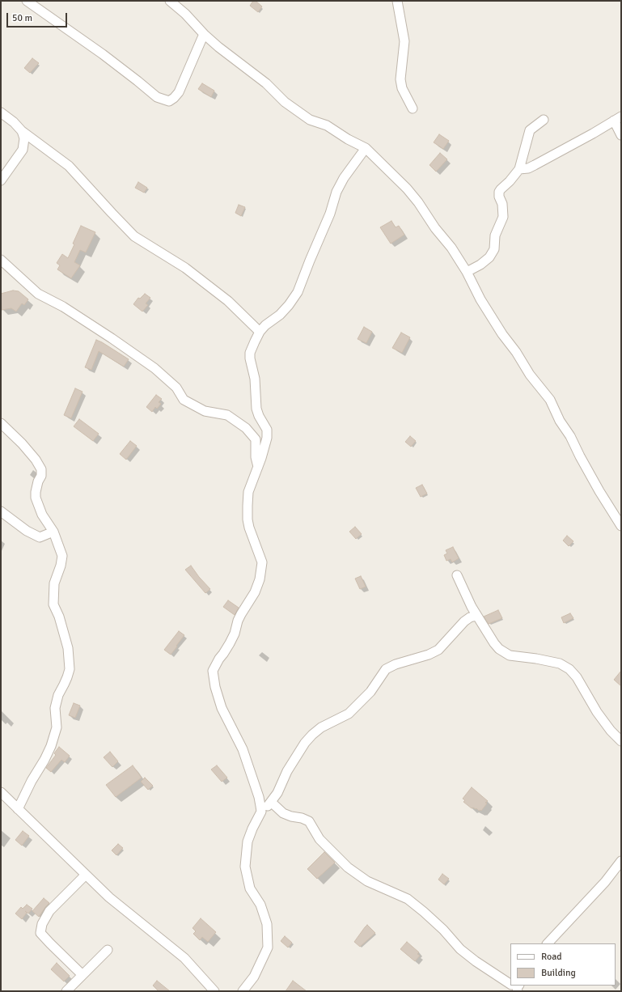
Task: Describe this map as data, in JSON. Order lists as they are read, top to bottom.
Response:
{
  "legend": ["Road", "Building"],
  "scale_bar": "50 m"
}
